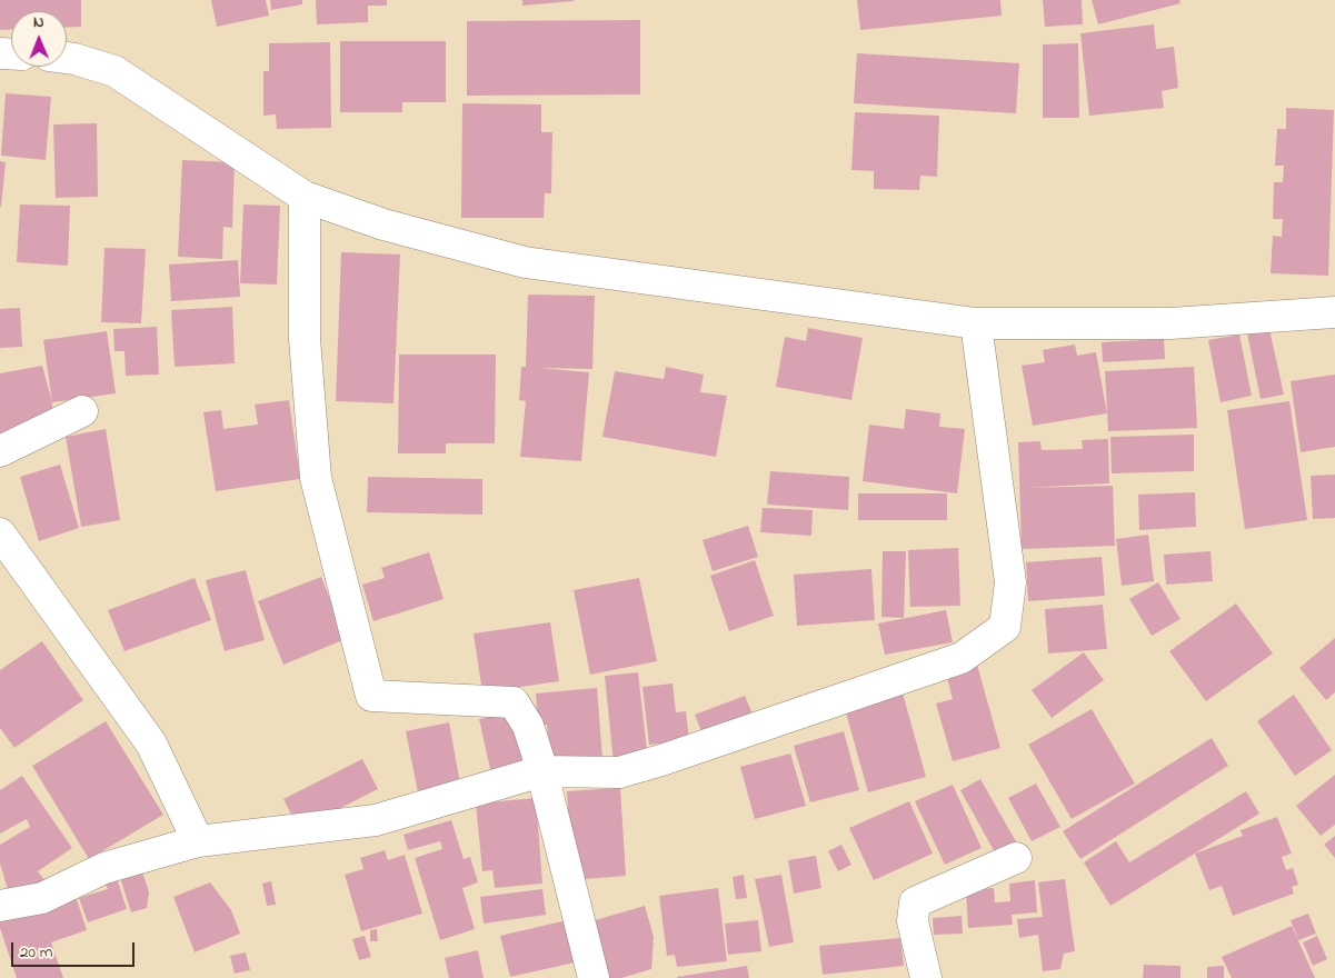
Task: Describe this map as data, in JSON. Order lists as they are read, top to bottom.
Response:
{
  "scale_bar": "20 m",
  "north": "top"
}
